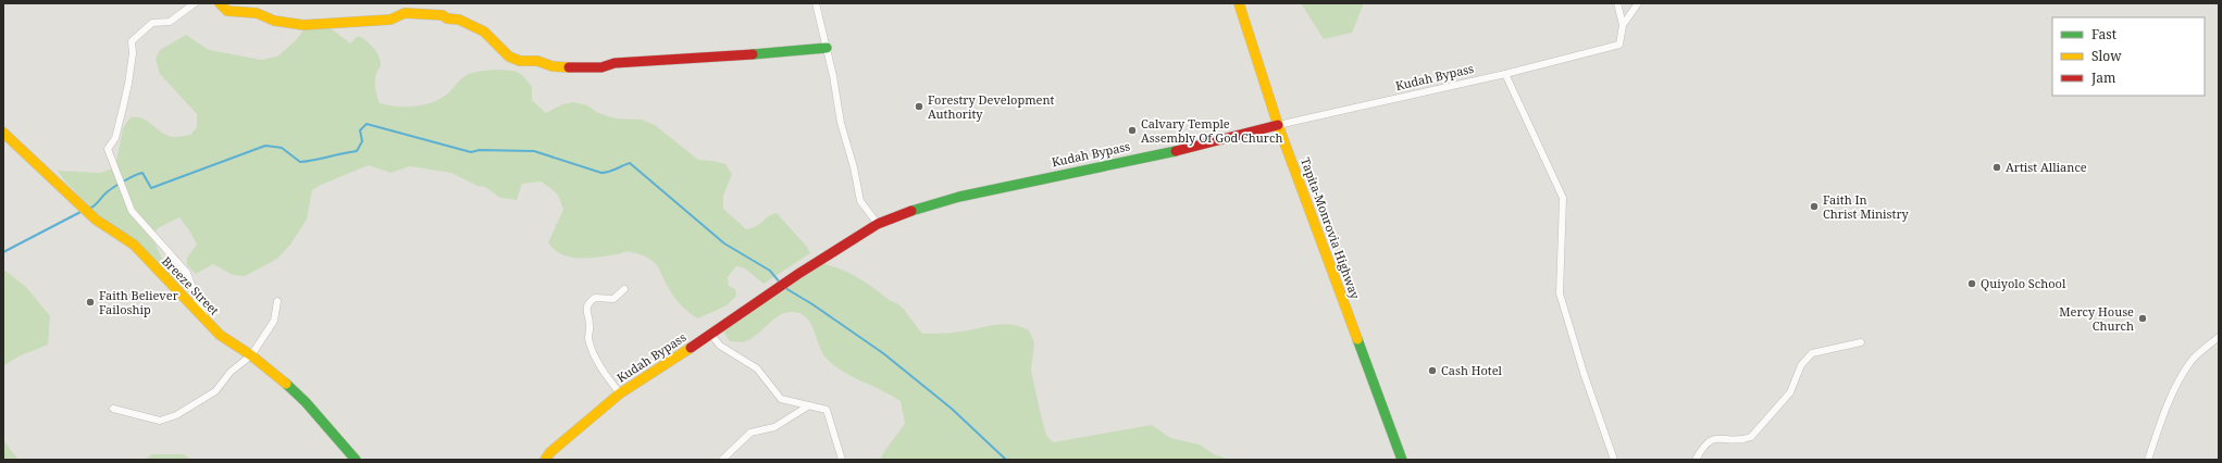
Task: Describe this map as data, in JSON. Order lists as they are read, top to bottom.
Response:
{
  "streets": {
    "main road": ["Kudah Bypass", "Tapita-Monrovia Highway", "Breeze Street"]
  },
  "crossings": [
    ["Kudah Bypass", "Tapita-Monrovia Highway"]
  ],
  "places": [
    "Forestry Development Authority",
    "Calvary Temple Assembly Of God Church",
    "Artist Alliance",
    "Faith In Christ Ministry",
    "Quiyolo School",
    "Faith Believer Failoship",
    "Mercy House Church",
    "Cash Hotel"
  ],
  "legend": ["Fast", "Slow", "Jam"]
}
